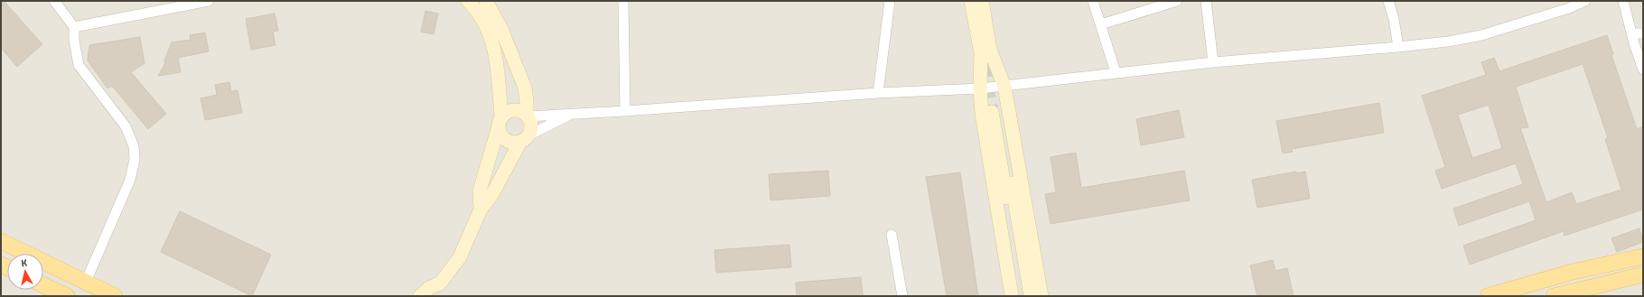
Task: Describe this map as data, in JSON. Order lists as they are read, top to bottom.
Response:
{
  "north": "top"
}
